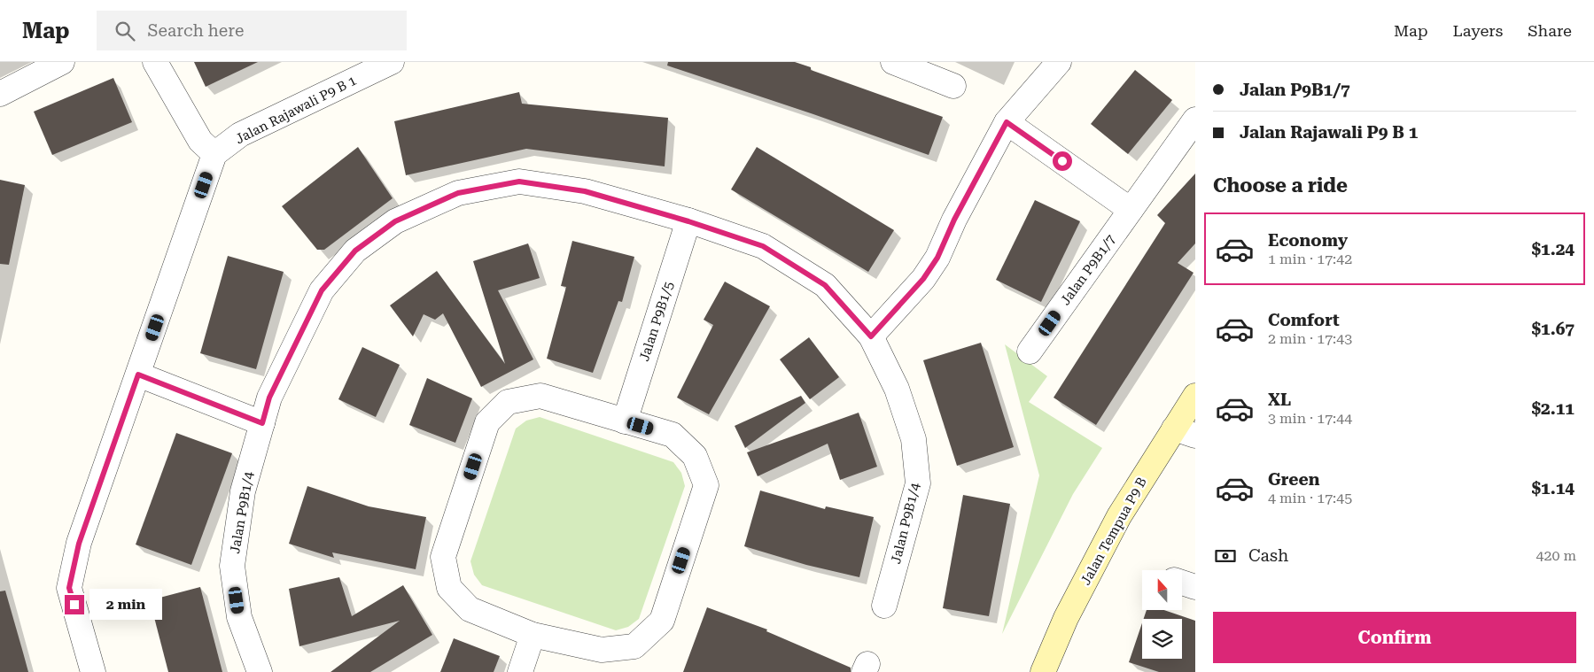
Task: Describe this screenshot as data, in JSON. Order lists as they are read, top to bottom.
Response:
{
  "streets": {
    "street": [
      "Jalan Rajawali P9 B 1",
      "Jalan P9B1/7",
      "Jalan P9B1/5",
      "Jalan P9B1/4",
      "Jalan Tempua P9 B"
    ]
  },
  "crossings": [
    ["Jalan P9B1/5", "Jalan P9B1/4"]
  ],
  "north": "top",
  "page": {
    "header": "Map",
    "search": "Search here",
    "nav": ["Map", "Layers", "Share"],
    "banner": ["Jalan P9B1/7", "Jalan Rajawali P9 B 1"],
    "heading": "Choose a ride",
    "list": [
      {
        "name": "Economy",
        "note": "1 min · 17:42",
        "value": "$1.24"
      },
      {
        "name": "Comfort",
        "note": "2 min · 17:43",
        "value": "$1.67"
      },
      {
        "name": "XL",
        "note": "3 min · 17:44",
        "value": "$2.11"
      },
      {
        "name": "Green",
        "note": "4 min · 17:45",
        "value": "$1.14"
      }
    ],
    "pay": ["Cash", "420 m"],
    "bubble": "2 min",
    "buttons": "Confirm"
  }
}
